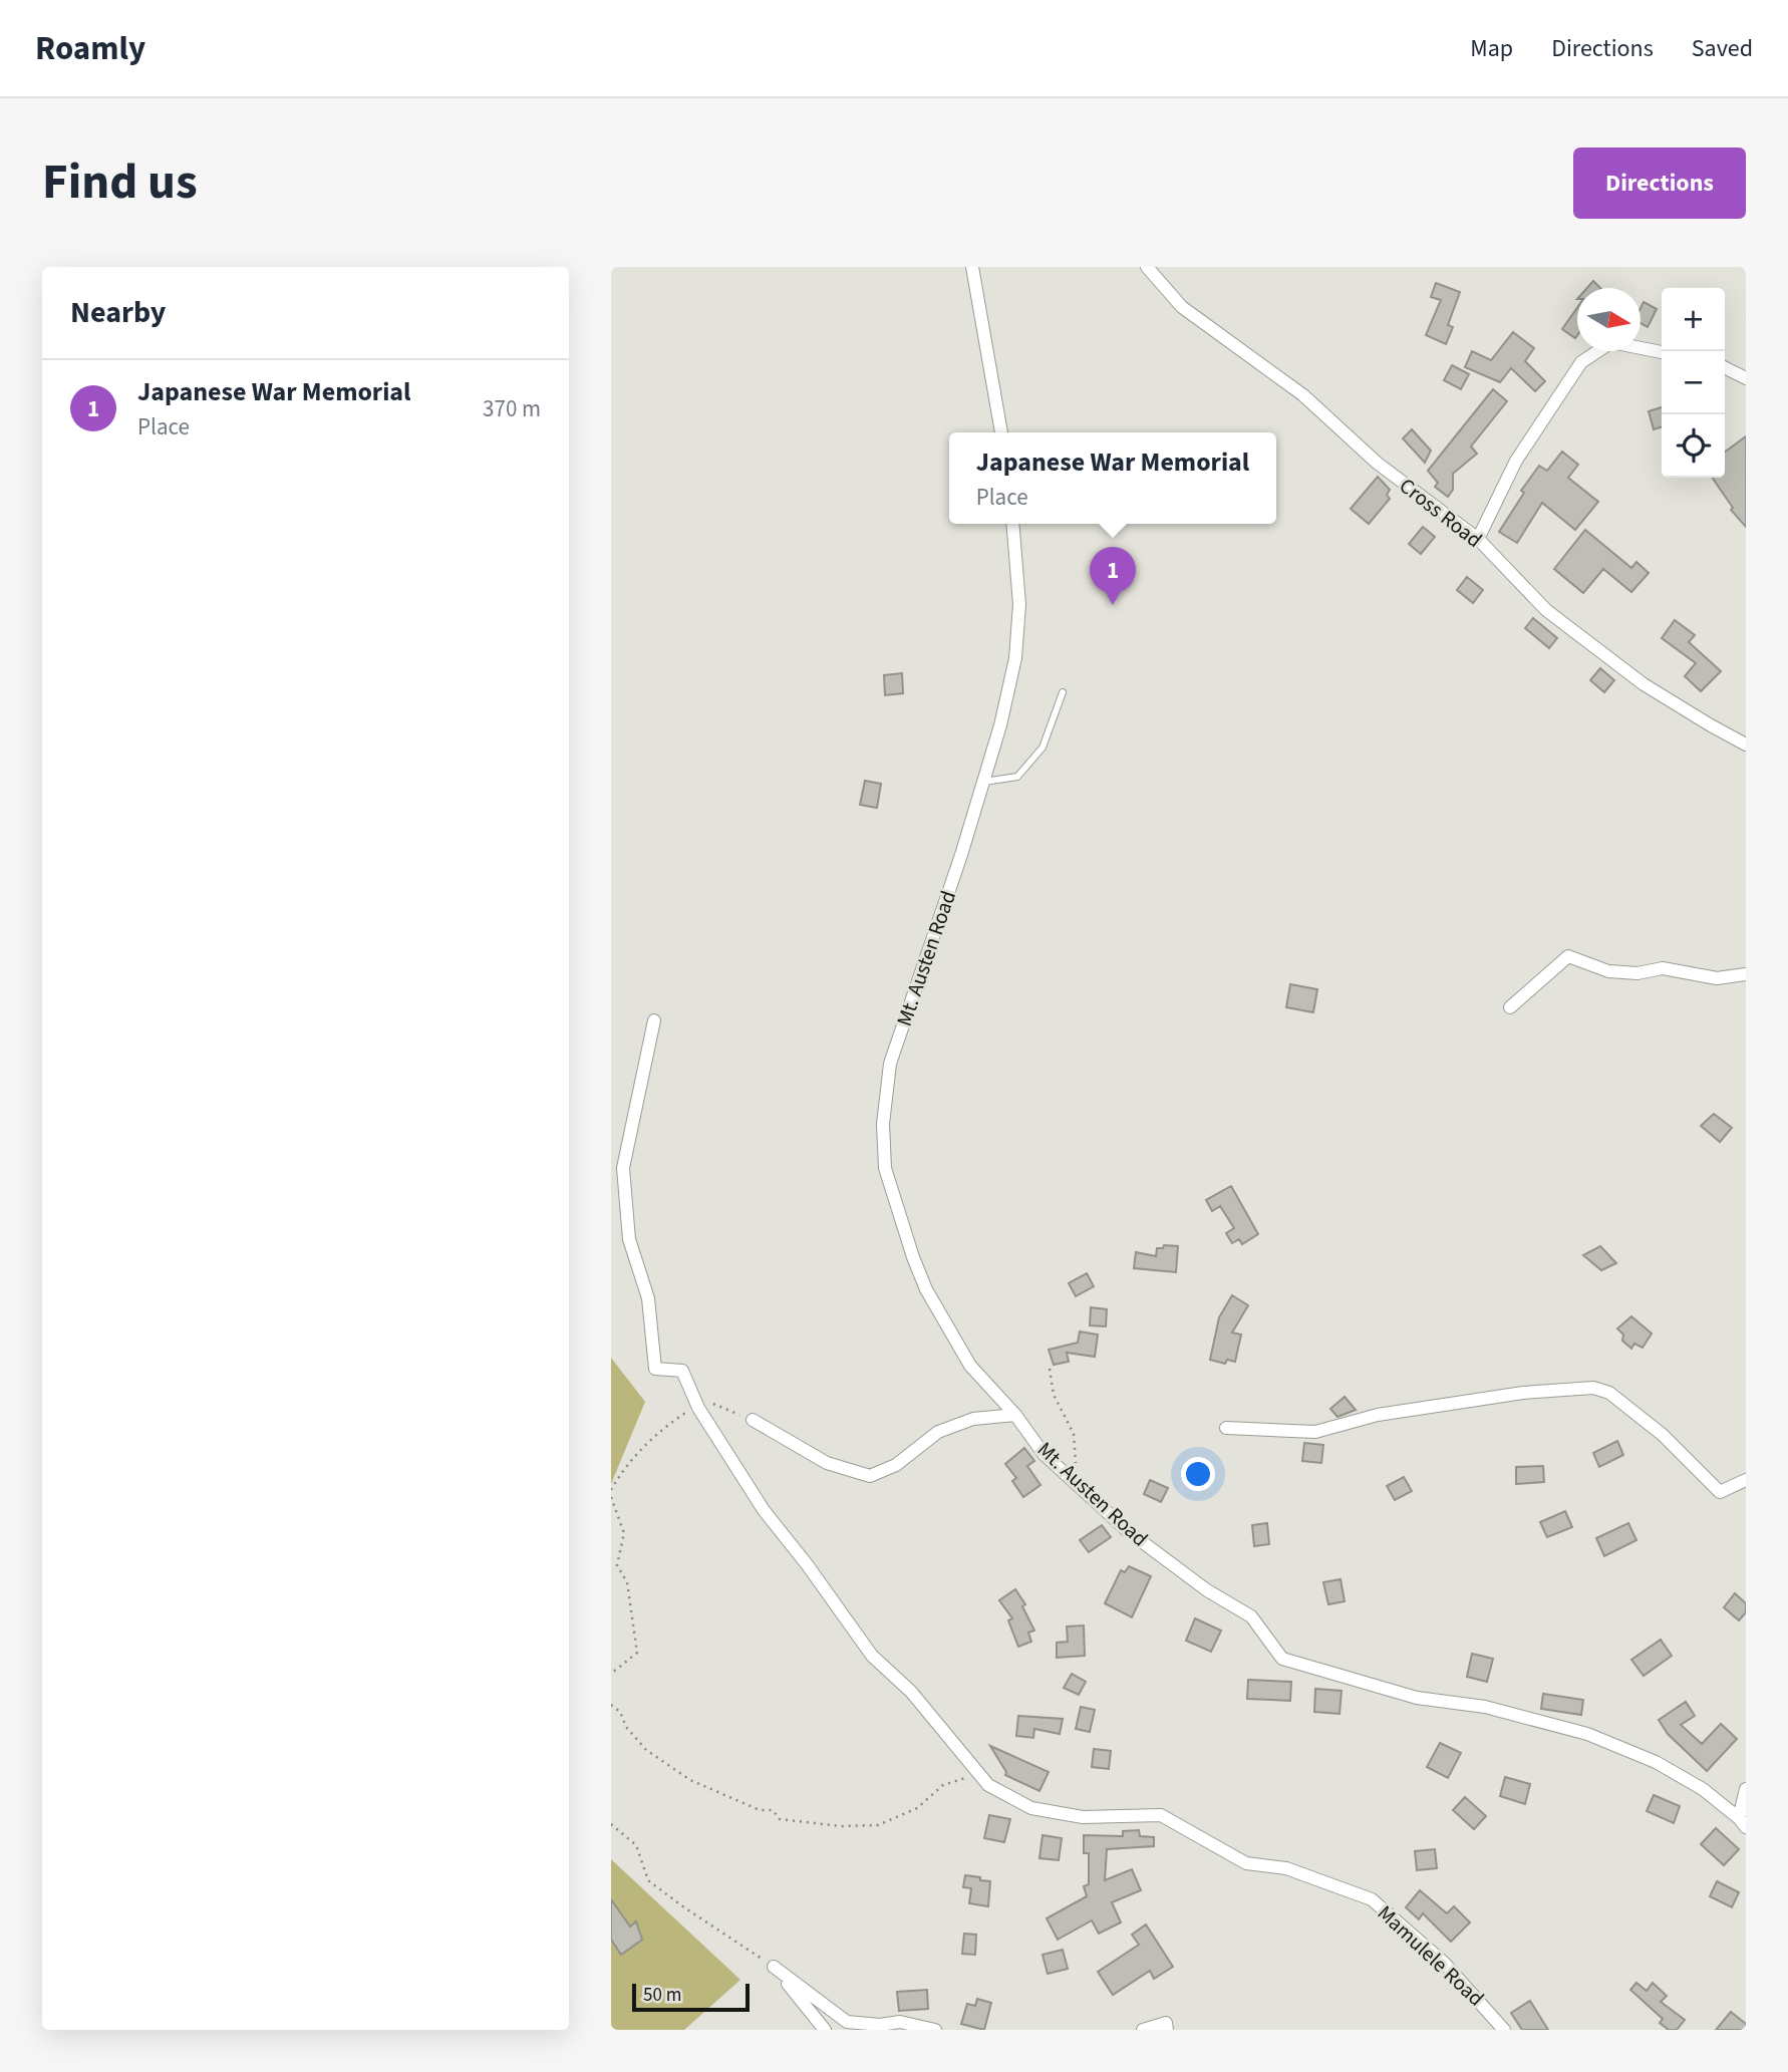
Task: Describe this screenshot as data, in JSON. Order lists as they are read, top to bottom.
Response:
{
  "streets": {
    "street": ["Cross Road", "Mt. Austen Road", "Mamulele Road"]
  },
  "scale_bar": "50 m",
  "north": "right",
  "page": {
    "header": "Roamly",
    "nav": ["Map", "Directions", "Saved"],
    "title": "Find us",
    "buttons": "Directions",
    "heading": "Nearby",
    "map_buttons": ["+", "−"],
    "list": [
      {
        "mark": "1",
        "name": "Japanese War Memorial",
        "note": "Place",
        "value": "370 m"
      }
    ],
    "popup": ["Japanese War Memorial", "Place"],
    "pins": "1",
    "scale": "50 m"
  }
}
